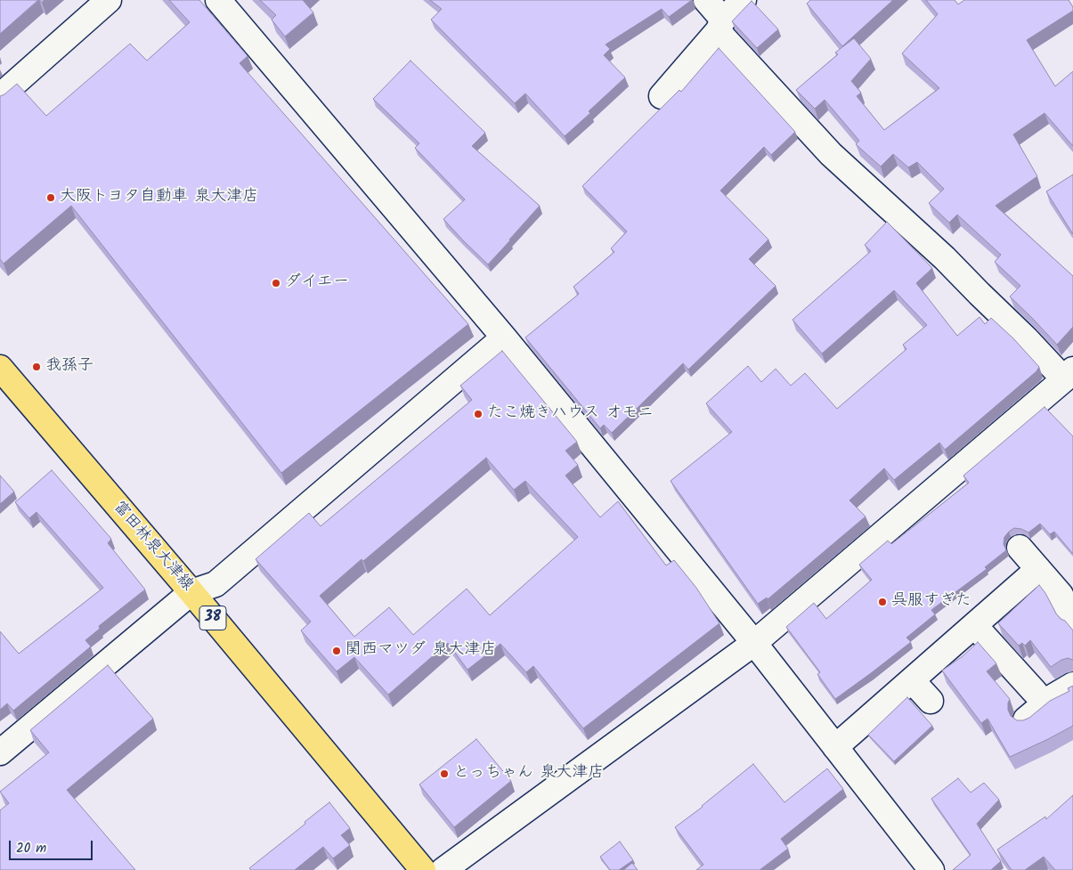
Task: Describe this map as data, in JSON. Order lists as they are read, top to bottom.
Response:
{
  "streets": {
    "main road": ["富田林泉大津線", "38"]
  },
  "places": [
    "大阪トヨタ自動車 泉大津店",
    "ダイエー",
    "我孫子",
    "たこ焼きハウス オモニ",
    "呉服すぎた",
    "関西マツダ 泉大津店",
    "とっちゃん 泉大津店"
  ],
  "scale_bar": "20 m"
}
